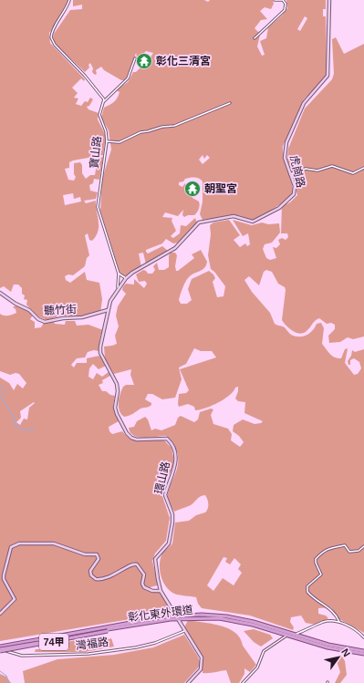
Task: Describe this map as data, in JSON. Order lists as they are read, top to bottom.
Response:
{
  "streets": {
    "main road": [
      "虎崗路",
      "聽竹街",
      "環山路",
      "彰化東外環道",
      "74甲"
    ],
    "street": ["寶山路", "灣福路"]
  },
  "crossings": [
    ["寶山路", "環山路"],
    ["虎崗路", "環山路"],
    ["聽竹街", "環山路"],
    ["環山路", "彰化東外環道"],
    ["環山路", "74甲"],
    ["環山路", "灣福路"],
    ["彰化東外環道", "74甲"],
    ["彰化東外環道", "灣福路"]
  ],
  "places": {
    "temple": ["彰化三清宮", "朝聖宮"]
  },
  "north": "top right"
}
